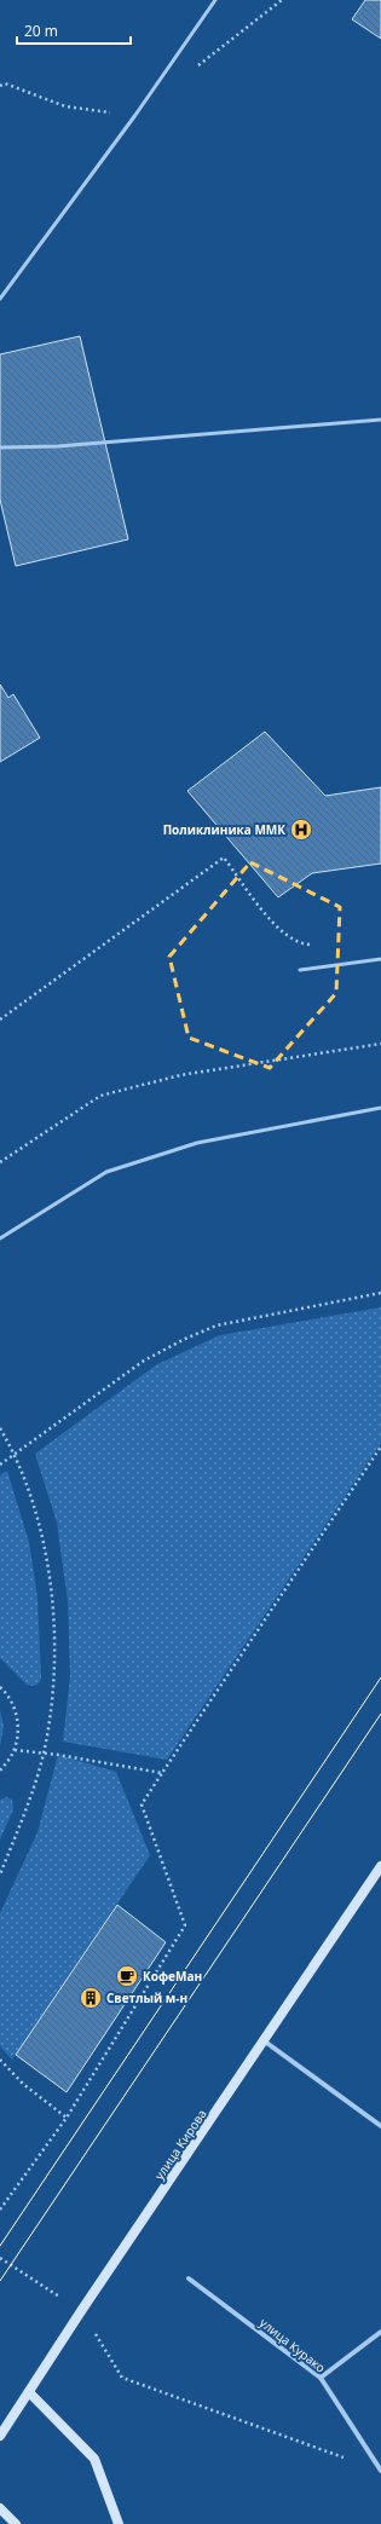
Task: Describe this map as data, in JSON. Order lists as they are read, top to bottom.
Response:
{
  "streets": {
    "main road": ["улица Кирова"],
    "street": ["улица Курако"]
  },
  "places": {
    "hospital": ["Поликлиника ММК"],
    "cafe": ["КофеМан"],
    "building": ["Светлый м-н"]
  },
  "scale_bar": "20 m"
}
